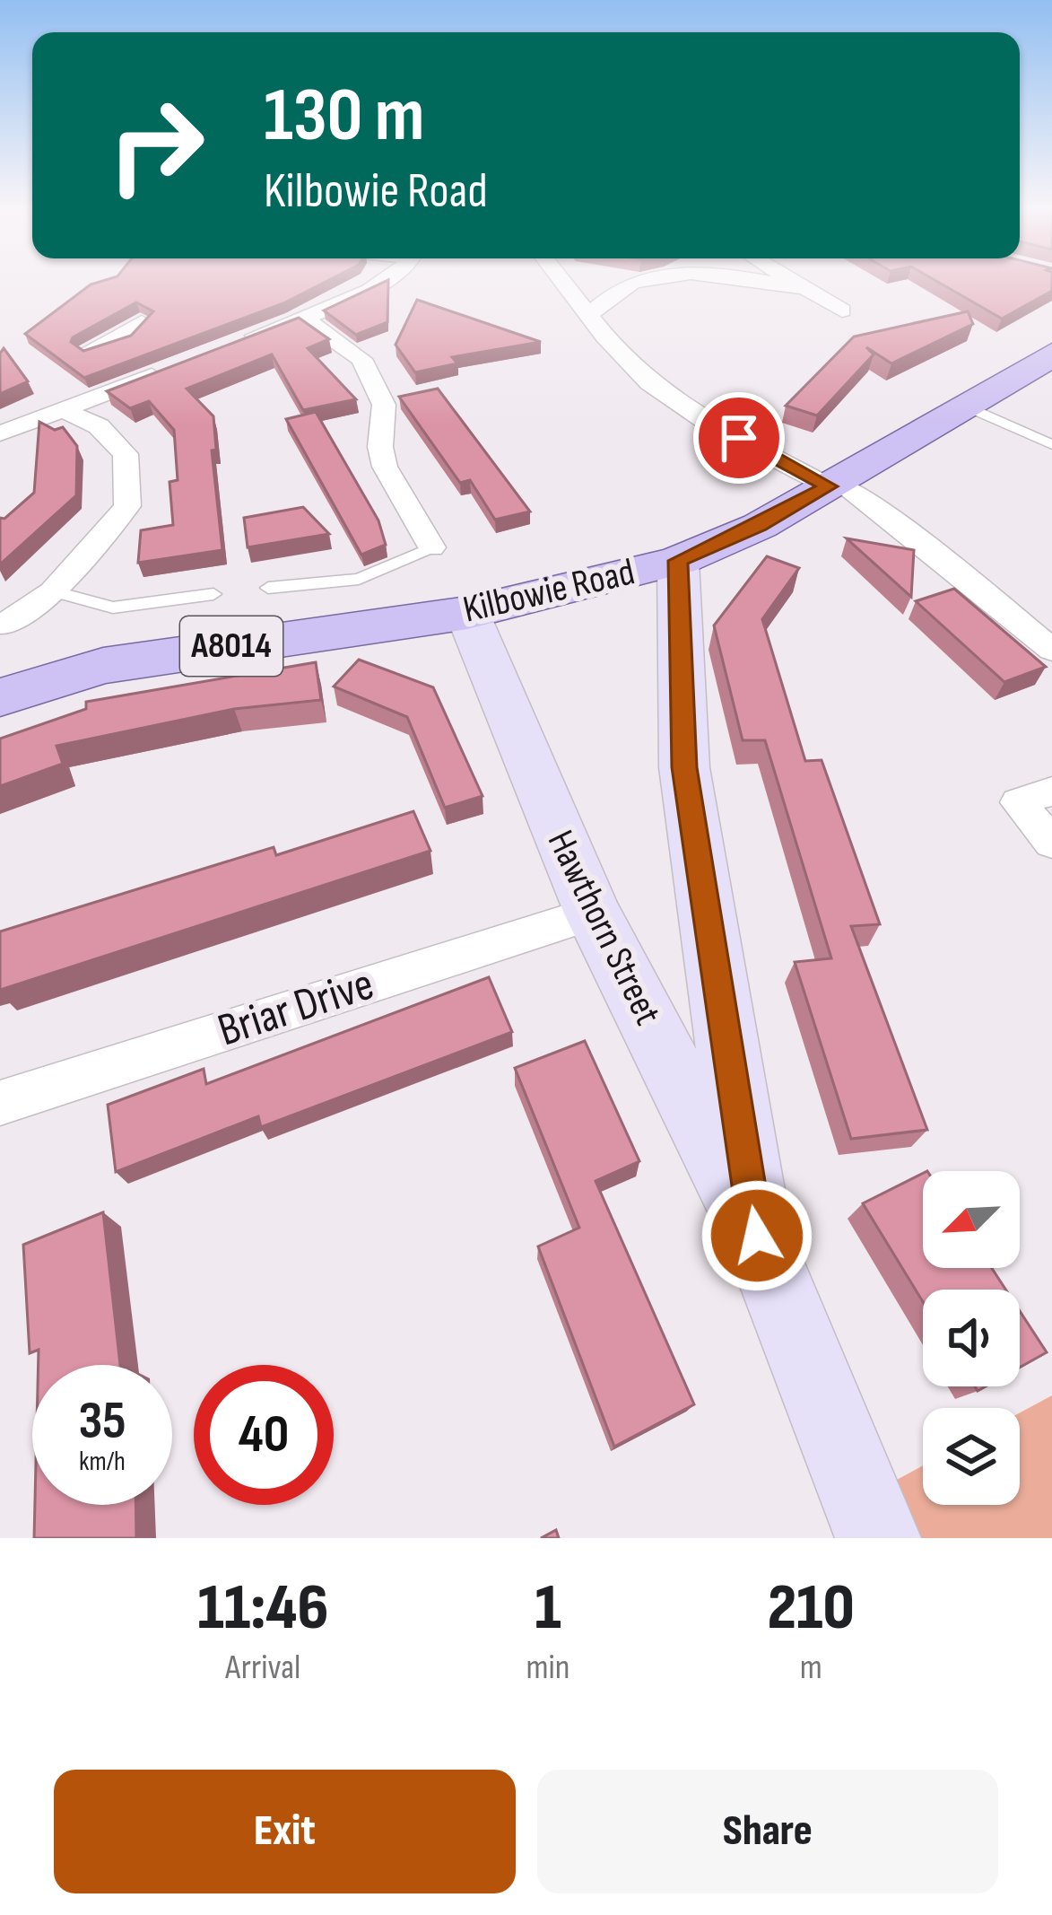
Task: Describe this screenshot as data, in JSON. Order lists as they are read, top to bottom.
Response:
{
  "streets": {
    "main road": ["Kilbowie Road", "A8014"],
    "street": ["Hawthorn Street", "Briar Drive"]
  },
  "crossings": [
    ["Kilbowie Road", "Hawthorn Street"],
    ["Hawthorn Street", "Briar Drive"]
  ],
  "north": "bottom left",
  "page": {
    "turn": ["130 m", "Kilbowie Road"],
    "speed": "35 km/h",
    "limit": "40",
    "eta": [
      "11:46",
      "Arrival",
      "1",
      "min",
      "210",
      "m"
    ],
    "buttons": ["Exit", "Share"]
  }
}
